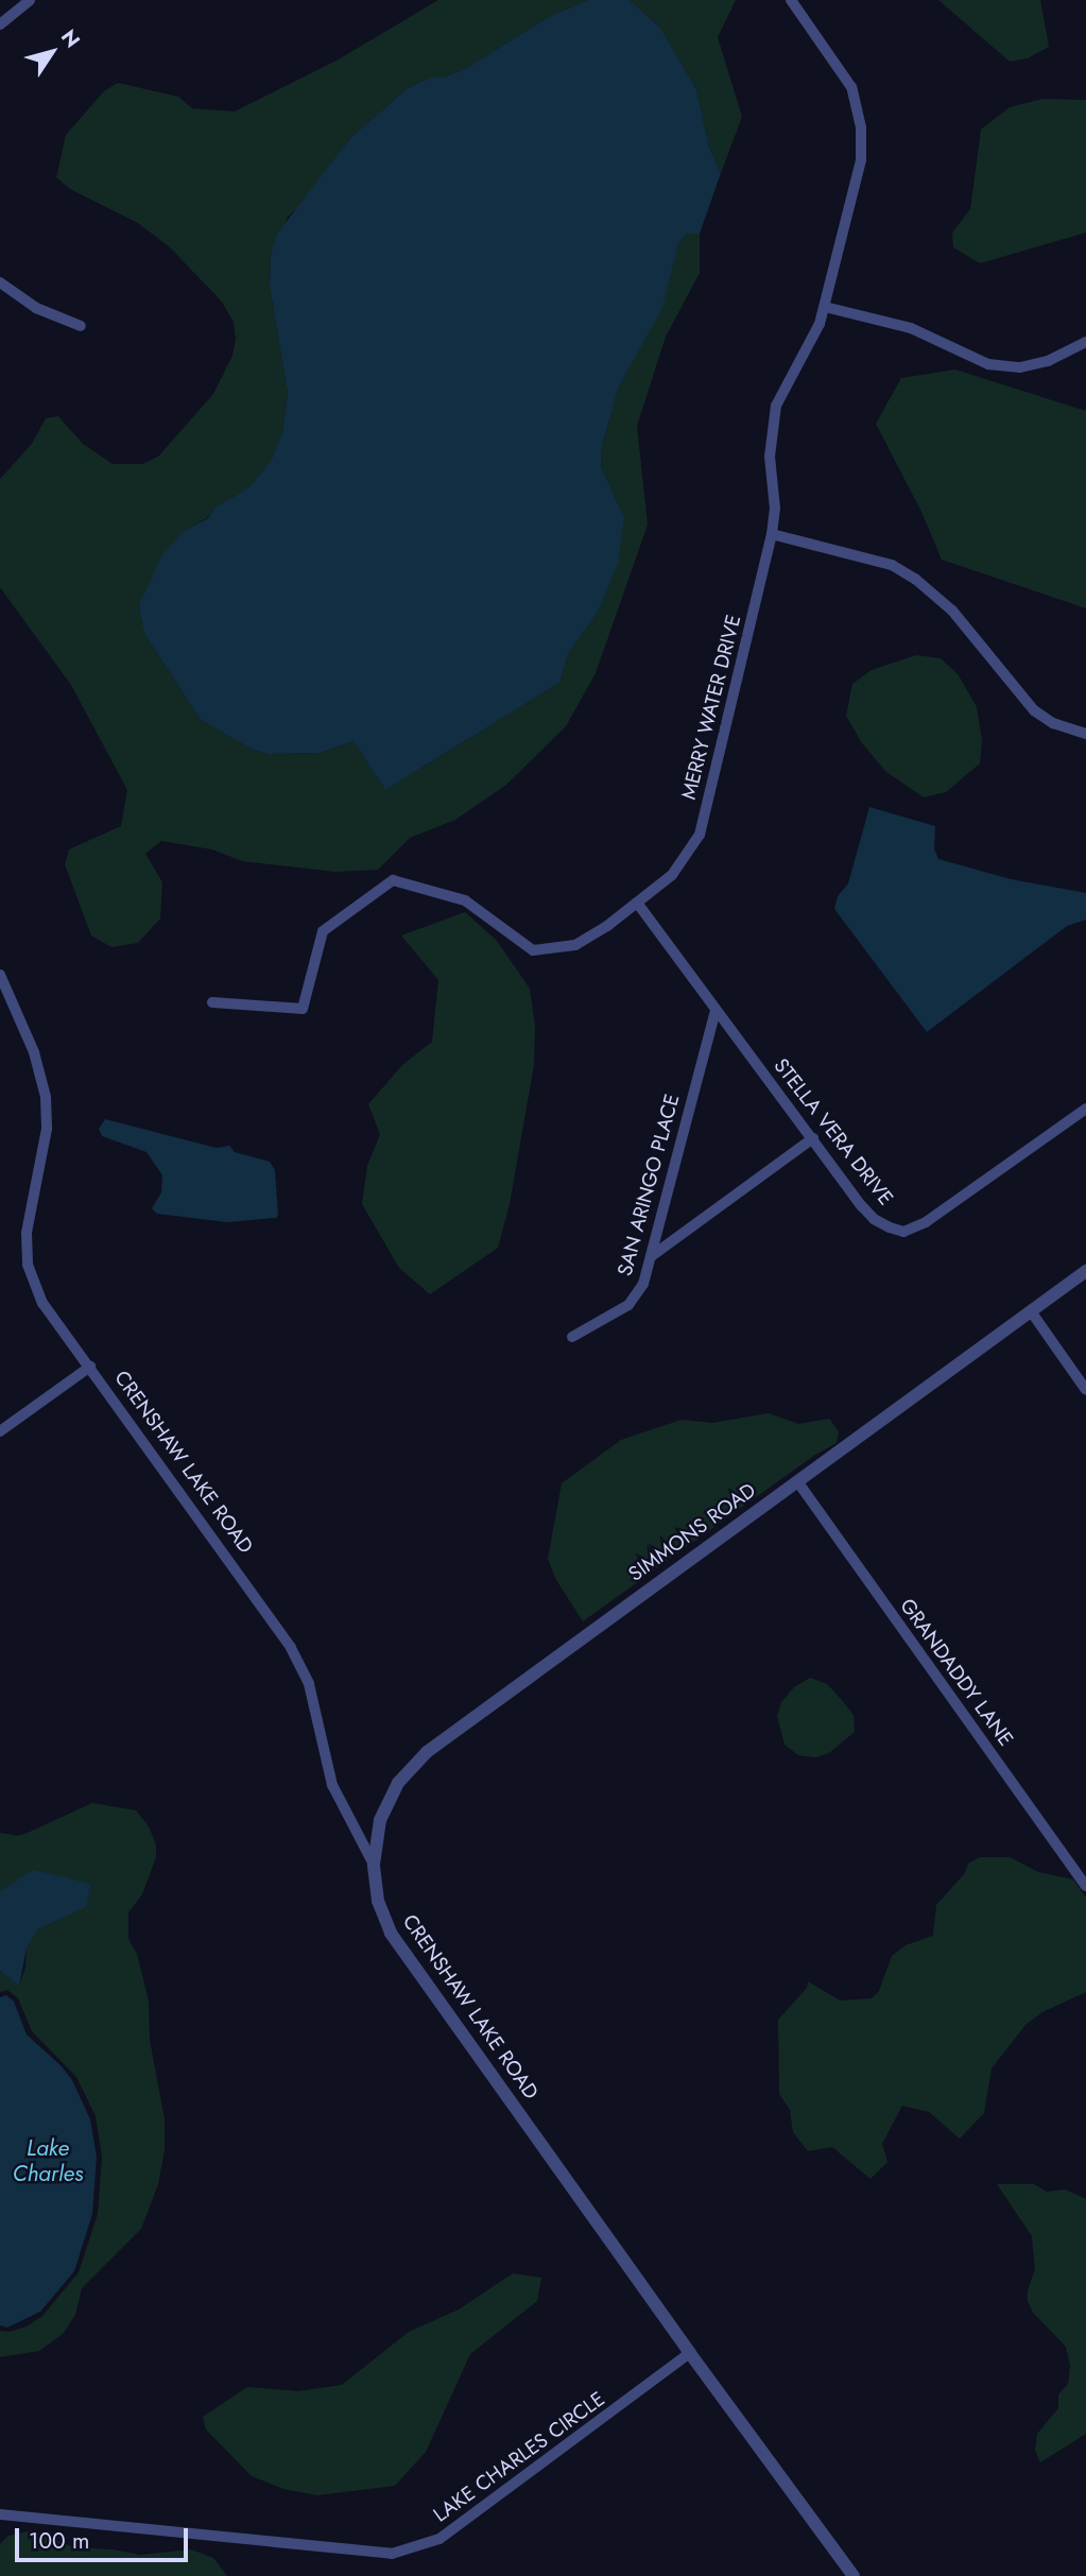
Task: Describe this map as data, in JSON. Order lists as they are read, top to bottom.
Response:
{
  "streets": {
    "street": [
      "MERRY WATER DRIVE",
      "STELLA VERA DRIVE",
      "SAN ARINGO PLACE",
      "CRENSHAW LAKE ROAD",
      "SIMMONS ROAD",
      "GRANDADDY LANE",
      "LAKE CHARLES CIRCLE"
    ]
  },
  "crossings": [
    ["MERRY WATER DRIVE", "STELLA VERA DRIVE"],
    ["STELLA VERA DRIVE", "SAN ARINGO PLACE"],
    ["CRENSHAW LAKE ROAD", "SIMMONS ROAD"],
    ["CRENSHAW LAKE ROAD", "LAKE CHARLES CIRCLE"],
    ["SIMMONS ROAD", "GRANDADDY LANE"]
  ],
  "water": ["Lake Charles"],
  "scale_bar": "100 m",
  "north": "top right"
}
